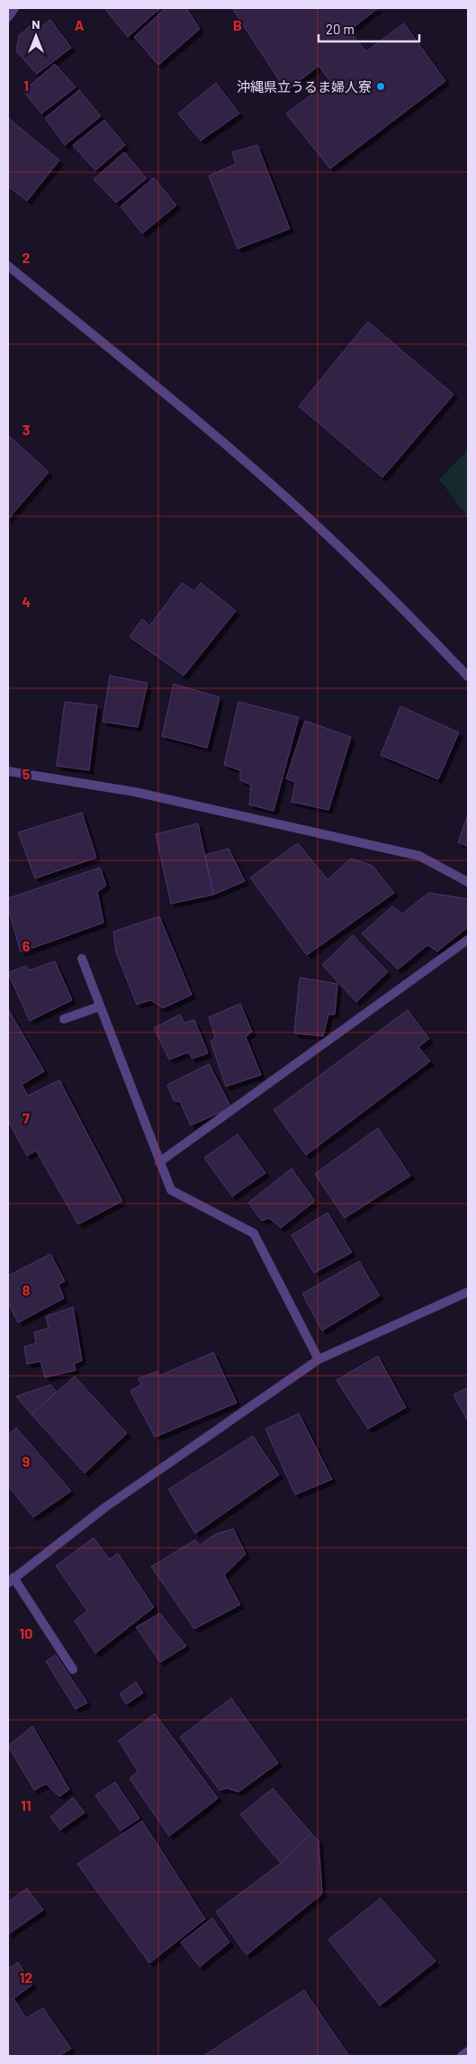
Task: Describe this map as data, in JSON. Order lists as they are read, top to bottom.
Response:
{
  "places": ["沖縄県立うるま婦人寮"],
  "scale_bar": "20 m",
  "north": "top",
  "grid": {
    "columns": ["A", "B"],
    "rows": [
      "1",
      "2",
      "3",
      "4",
      "5",
      "6",
      "7",
      "8",
      "9",
      "10",
      "11",
      "12"
    ]
  }
}
